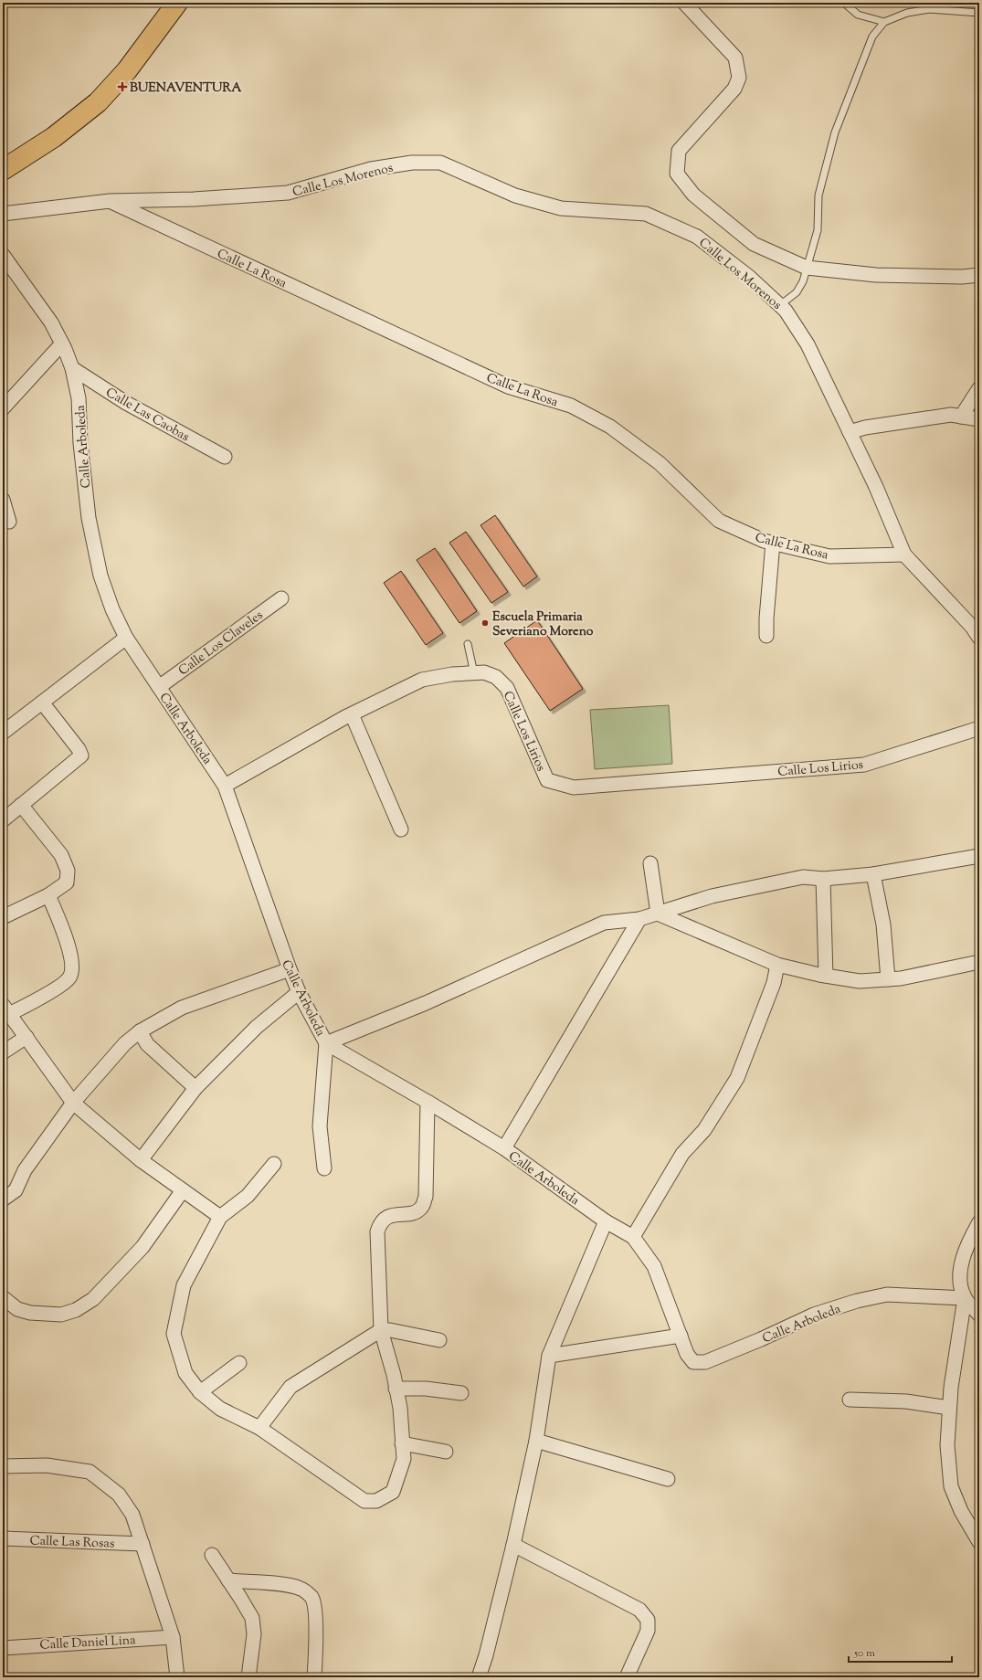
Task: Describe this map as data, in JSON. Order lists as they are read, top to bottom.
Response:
{
  "streets": {
    "street": [
      "Calle Los Morenos",
      "Calle La Rosa",
      "Calle Las Caobas",
      "Calle Arboleda",
      "Calle Los Claveles",
      "Calle Los Lirios",
      "Calle Las Rosas",
      "Calle Daniel Lina"
    ]
  },
  "crossings": [
    ["Calle Los Morenos", "Calle La Rosa"],
    ["Calle Las Caobas", "Calle Arboleda"],
    ["Calle Arboleda", "Calle Los Claveles"],
    ["Calle Arboleda", "Calle Los Lirios"]
  ],
  "places": {
    "health": ["BUENAVENTURA"],
    "other": ["Escuela Primaria Severiano Moreno"]
  },
  "scale_bar": "50 m"
}
